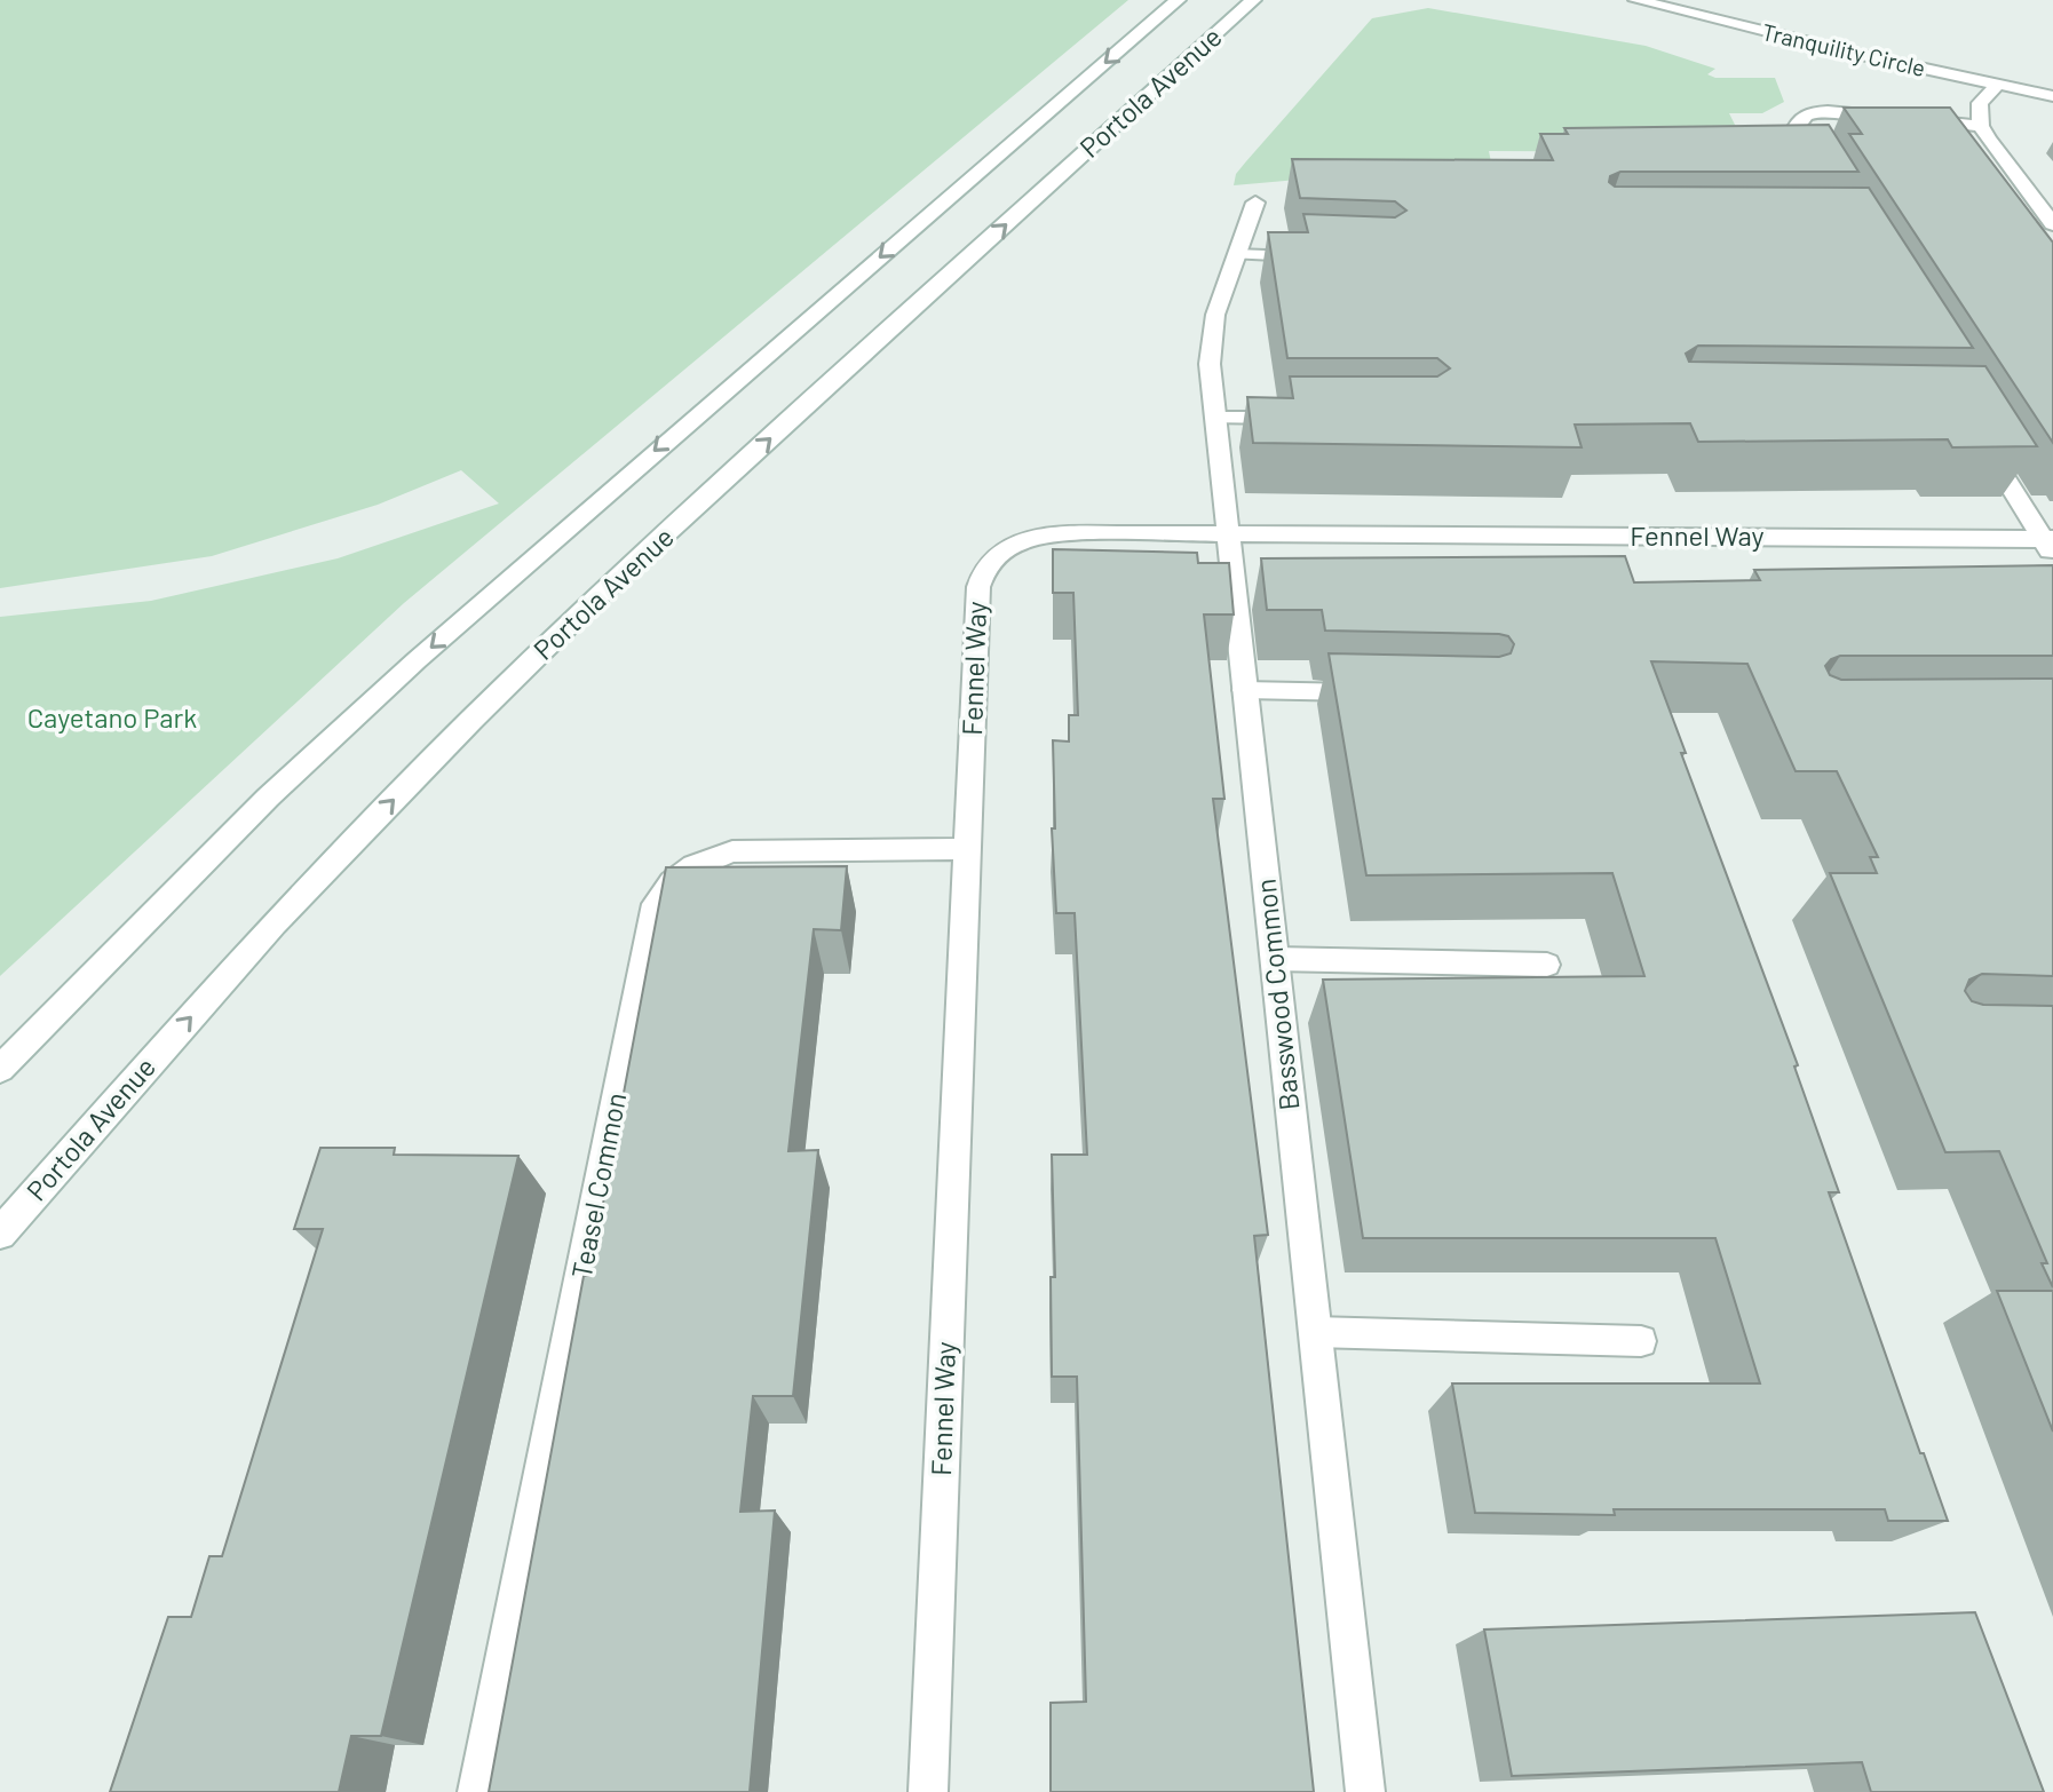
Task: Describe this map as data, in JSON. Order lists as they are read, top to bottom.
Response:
{
  "streets": {
    "street": [
      "Tranquility Circle",
      "Portola Avenue",
      "Fennel Way",
      "Basswood Common",
      "Teasel Common"
    ]
  },
  "crossings": [
    ["Fennel Way", "Basswood Common"],
    ["Fennel Way", "Teasel Common"]
  ],
  "parks": ["Cayetano Park"]
}
